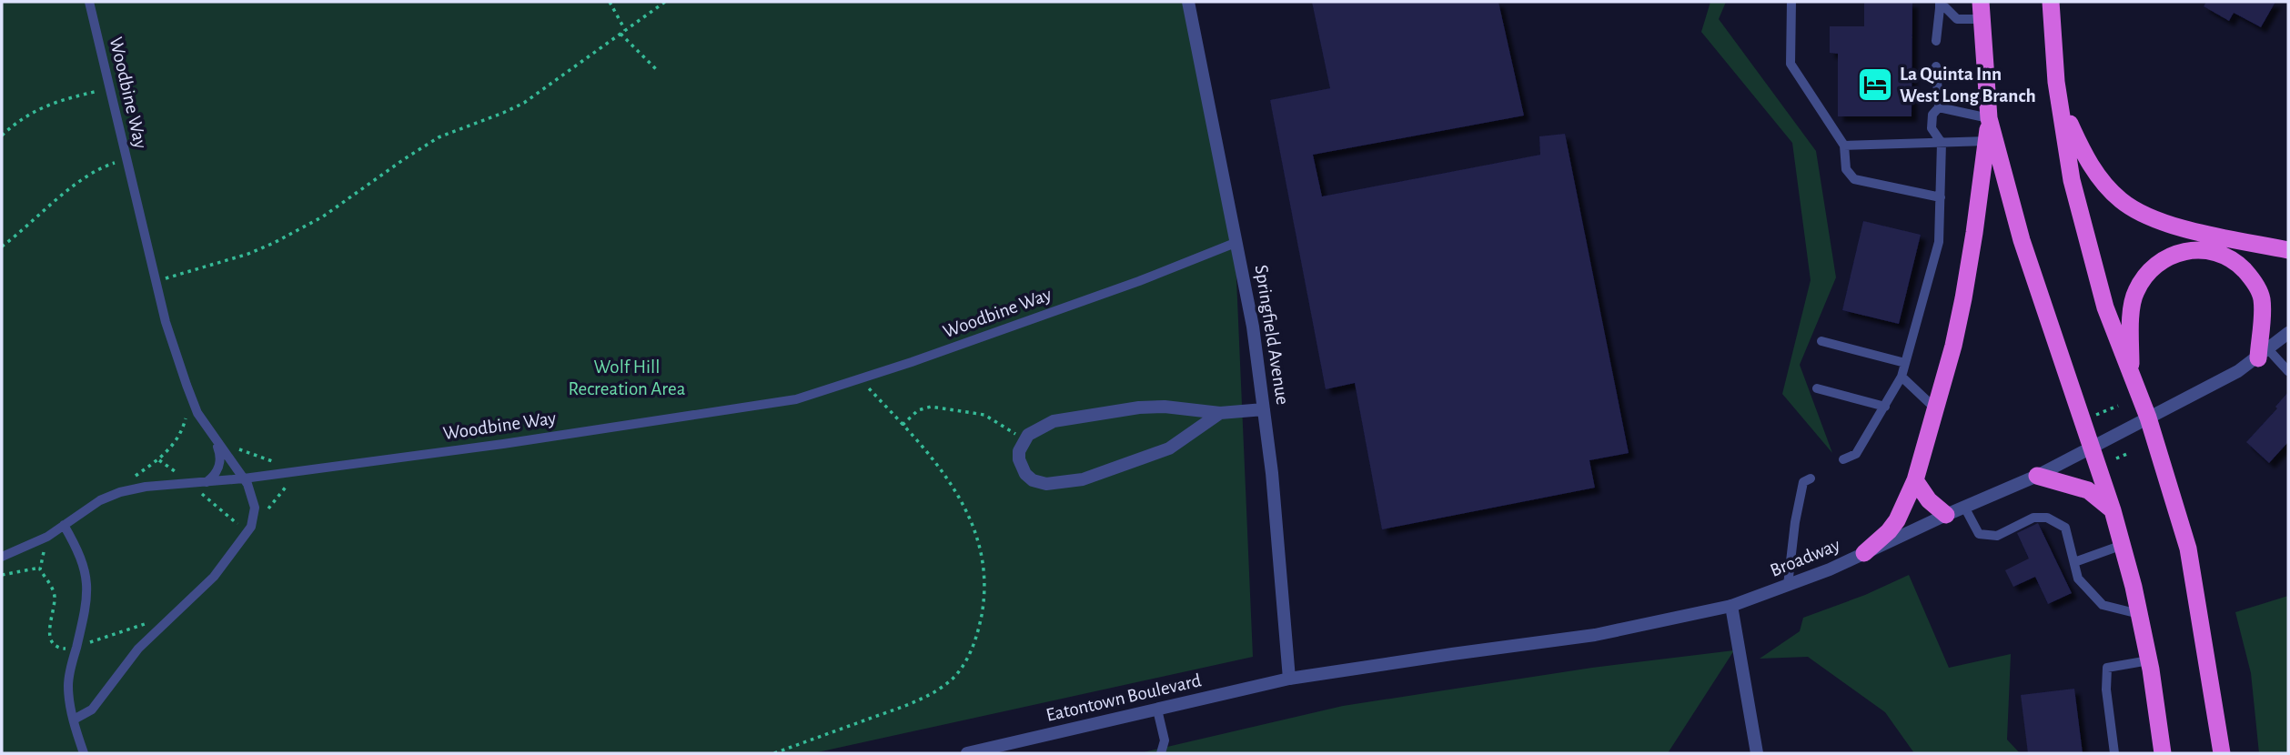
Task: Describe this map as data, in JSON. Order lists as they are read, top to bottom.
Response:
{
  "streets": {
    "street": ["Springfield Avenue", "Broadway", "Eatontown Boulevard"],
    "lane": ["Woodbine Way"]
  },
  "crossings": [
    ["Woodbine Way", "Springfield Avenue"],
    ["Springfield Avenue", "Broadway"],
    ["Springfield Avenue", "Eatontown Boulevard"],
    ["Broadway", "Eatontown Boulevard"]
  ],
  "parks": ["Wolf Hill Recreation Area"],
  "places": {
    "hotel": ["La Quinta Inn West Long Branch"]
  }
}
